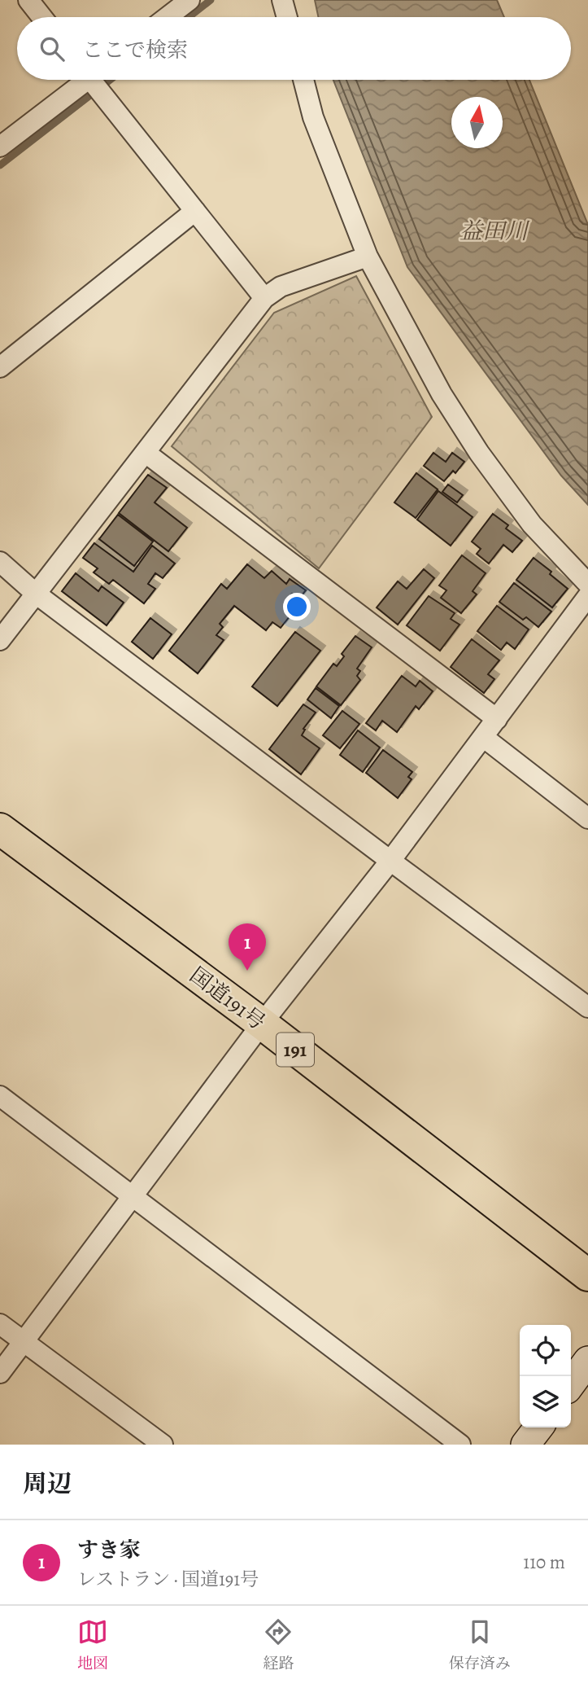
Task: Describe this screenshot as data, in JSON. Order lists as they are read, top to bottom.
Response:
{
  "streets": {
    "highway": ["国道191号", "191"]
  },
  "water": ["益田川"],
  "north": "top",
  "page": {
    "search": "ここで検索",
    "pins": "1",
    "heading": "周辺",
    "list": [
      {
        "mark": "1",
        "name": "すき家",
        "note": "レストラン · 国道191号",
        "value": "110 m"
      }
    ],
    "nav": ["地図", "経路", "保存済み"]
  }
}
